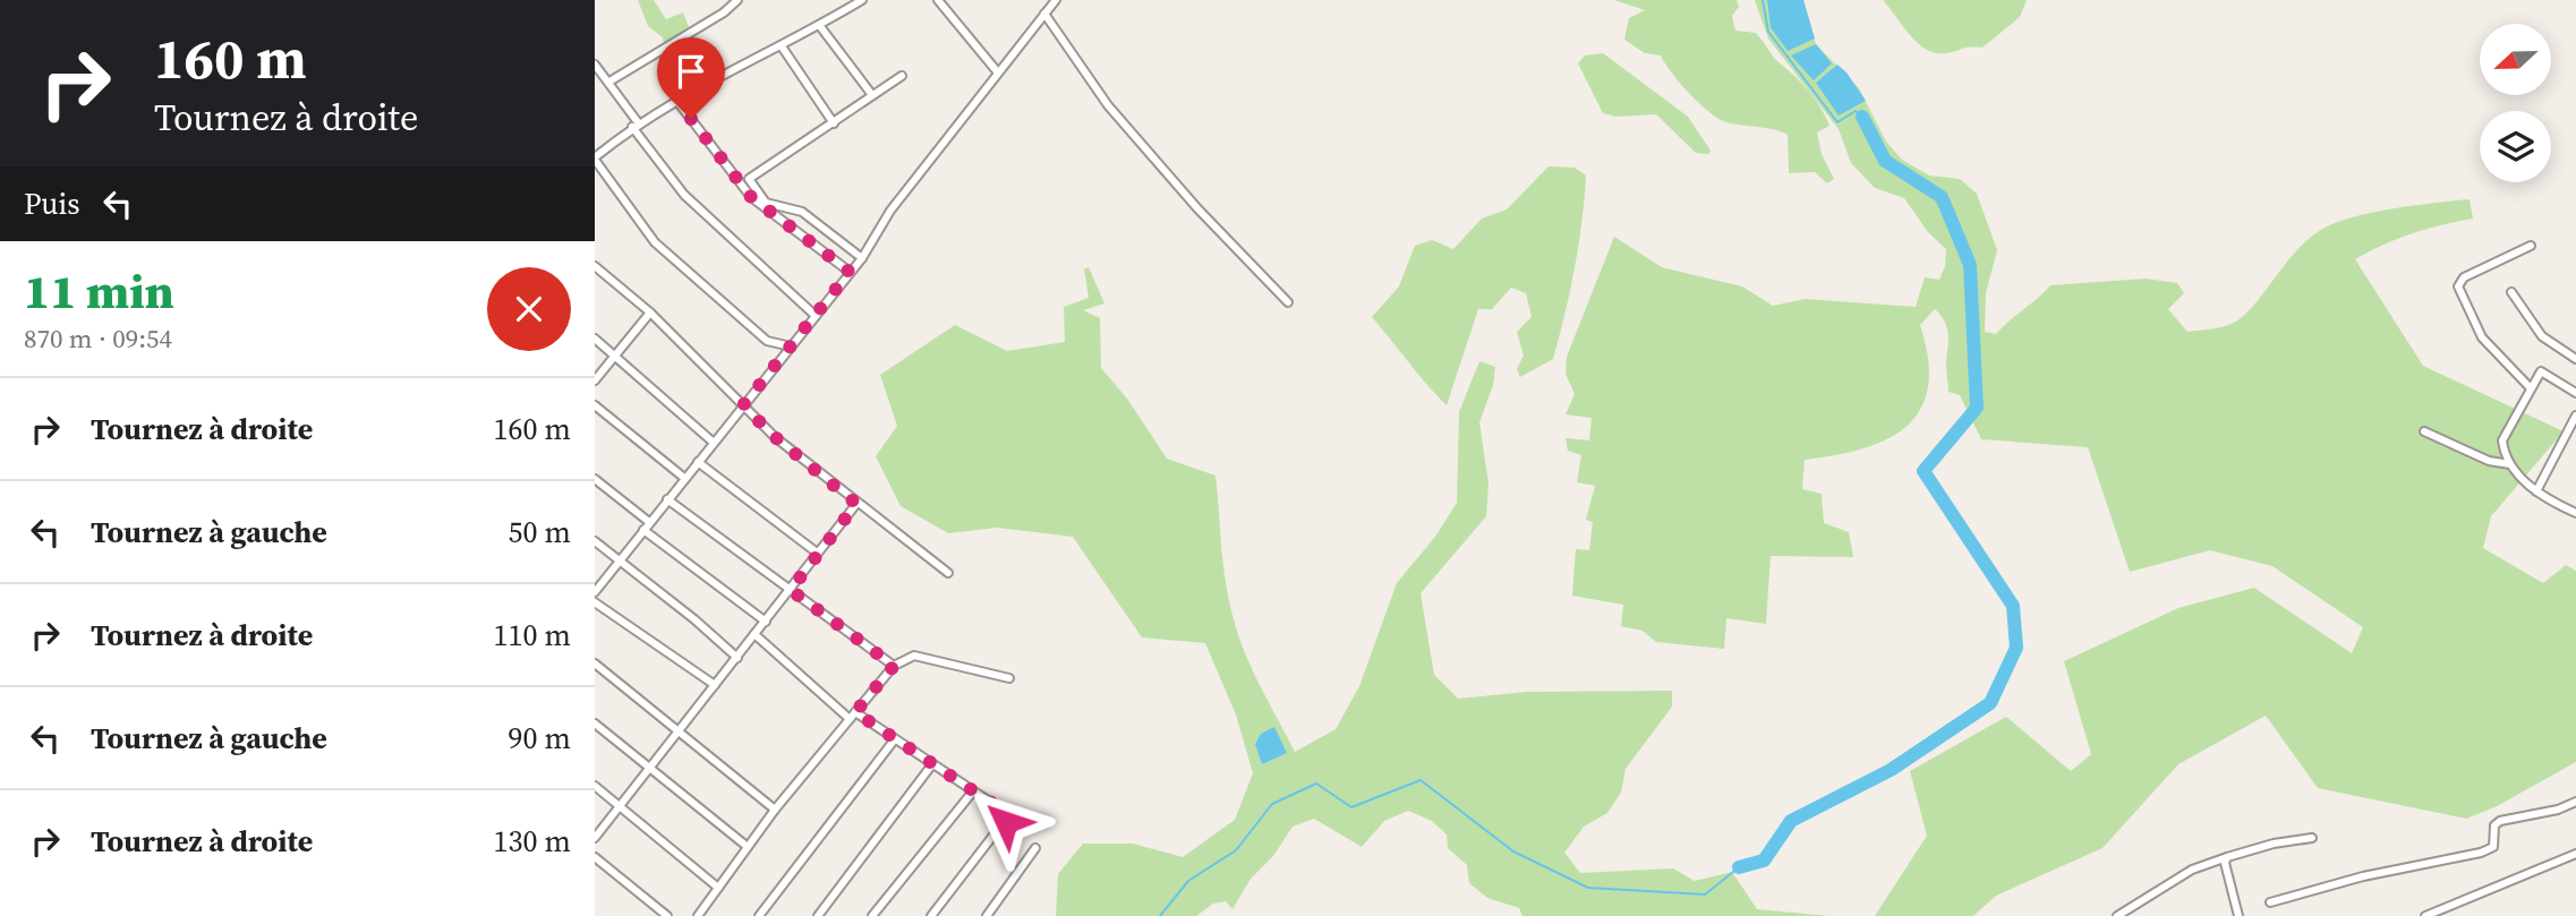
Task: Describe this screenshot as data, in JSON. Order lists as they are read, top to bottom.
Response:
{
  "north": "left",
  "page": {
    "turn": ["160 m", "Tournez à droite"],
    "then": "Puis",
    "heading": ["11 min", "870 m · 09:54"],
    "list": [
      {
        "name": "Tournez à droite",
        "value": "160 m"
      },
      {
        "name": "Tournez à gauche",
        "value": "50 m"
      },
      {
        "name": "Tournez à droite",
        "value": "110 m"
      },
      {
        "name": "Tournez à gauche",
        "value": "90 m"
      },
      {
        "name": "Tournez à droite",
        "value": "130 m"
      }
    ]
  }
}
